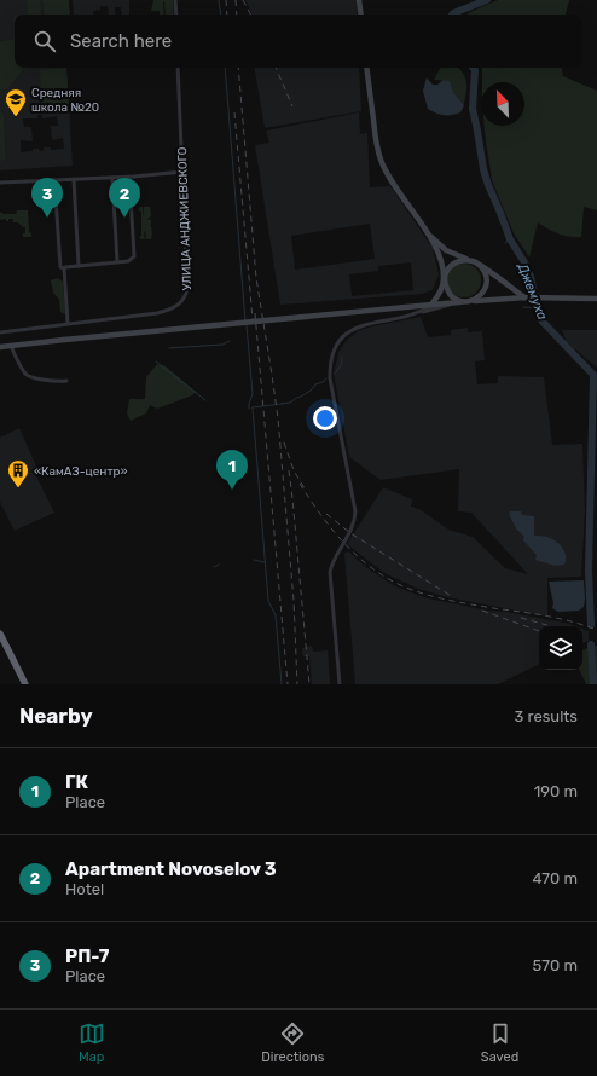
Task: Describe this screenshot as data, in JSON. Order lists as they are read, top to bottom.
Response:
{
  "streets": {
    "street": ["УЛИЦА АНДЖИЕВСКОГО"]
  },
  "water": ["Джемуха"],
  "places": {
    "school or university": ["Средняя школа №20"],
    "building": ["«КамАЗ-центр»"]
  },
  "north": "top left",
  "page": {
    "search": "Search here",
    "pins": ["2", "3", "1"],
    "heading": ["Nearby", "3 results"],
    "list": [
      {
        "mark": "1",
        "name": "ГК",
        "note": "Place",
        "value": "190 m"
      },
      {
        "mark": "2",
        "name": "Apartment Novoselov 3",
        "note": "Hotel",
        "value": "470 m"
      },
      {
        "mark": "3",
        "name": "РП-7",
        "note": "Place",
        "value": "570 m"
      }
    ],
    "nav": ["Map", "Directions", "Saved"]
  }
}
